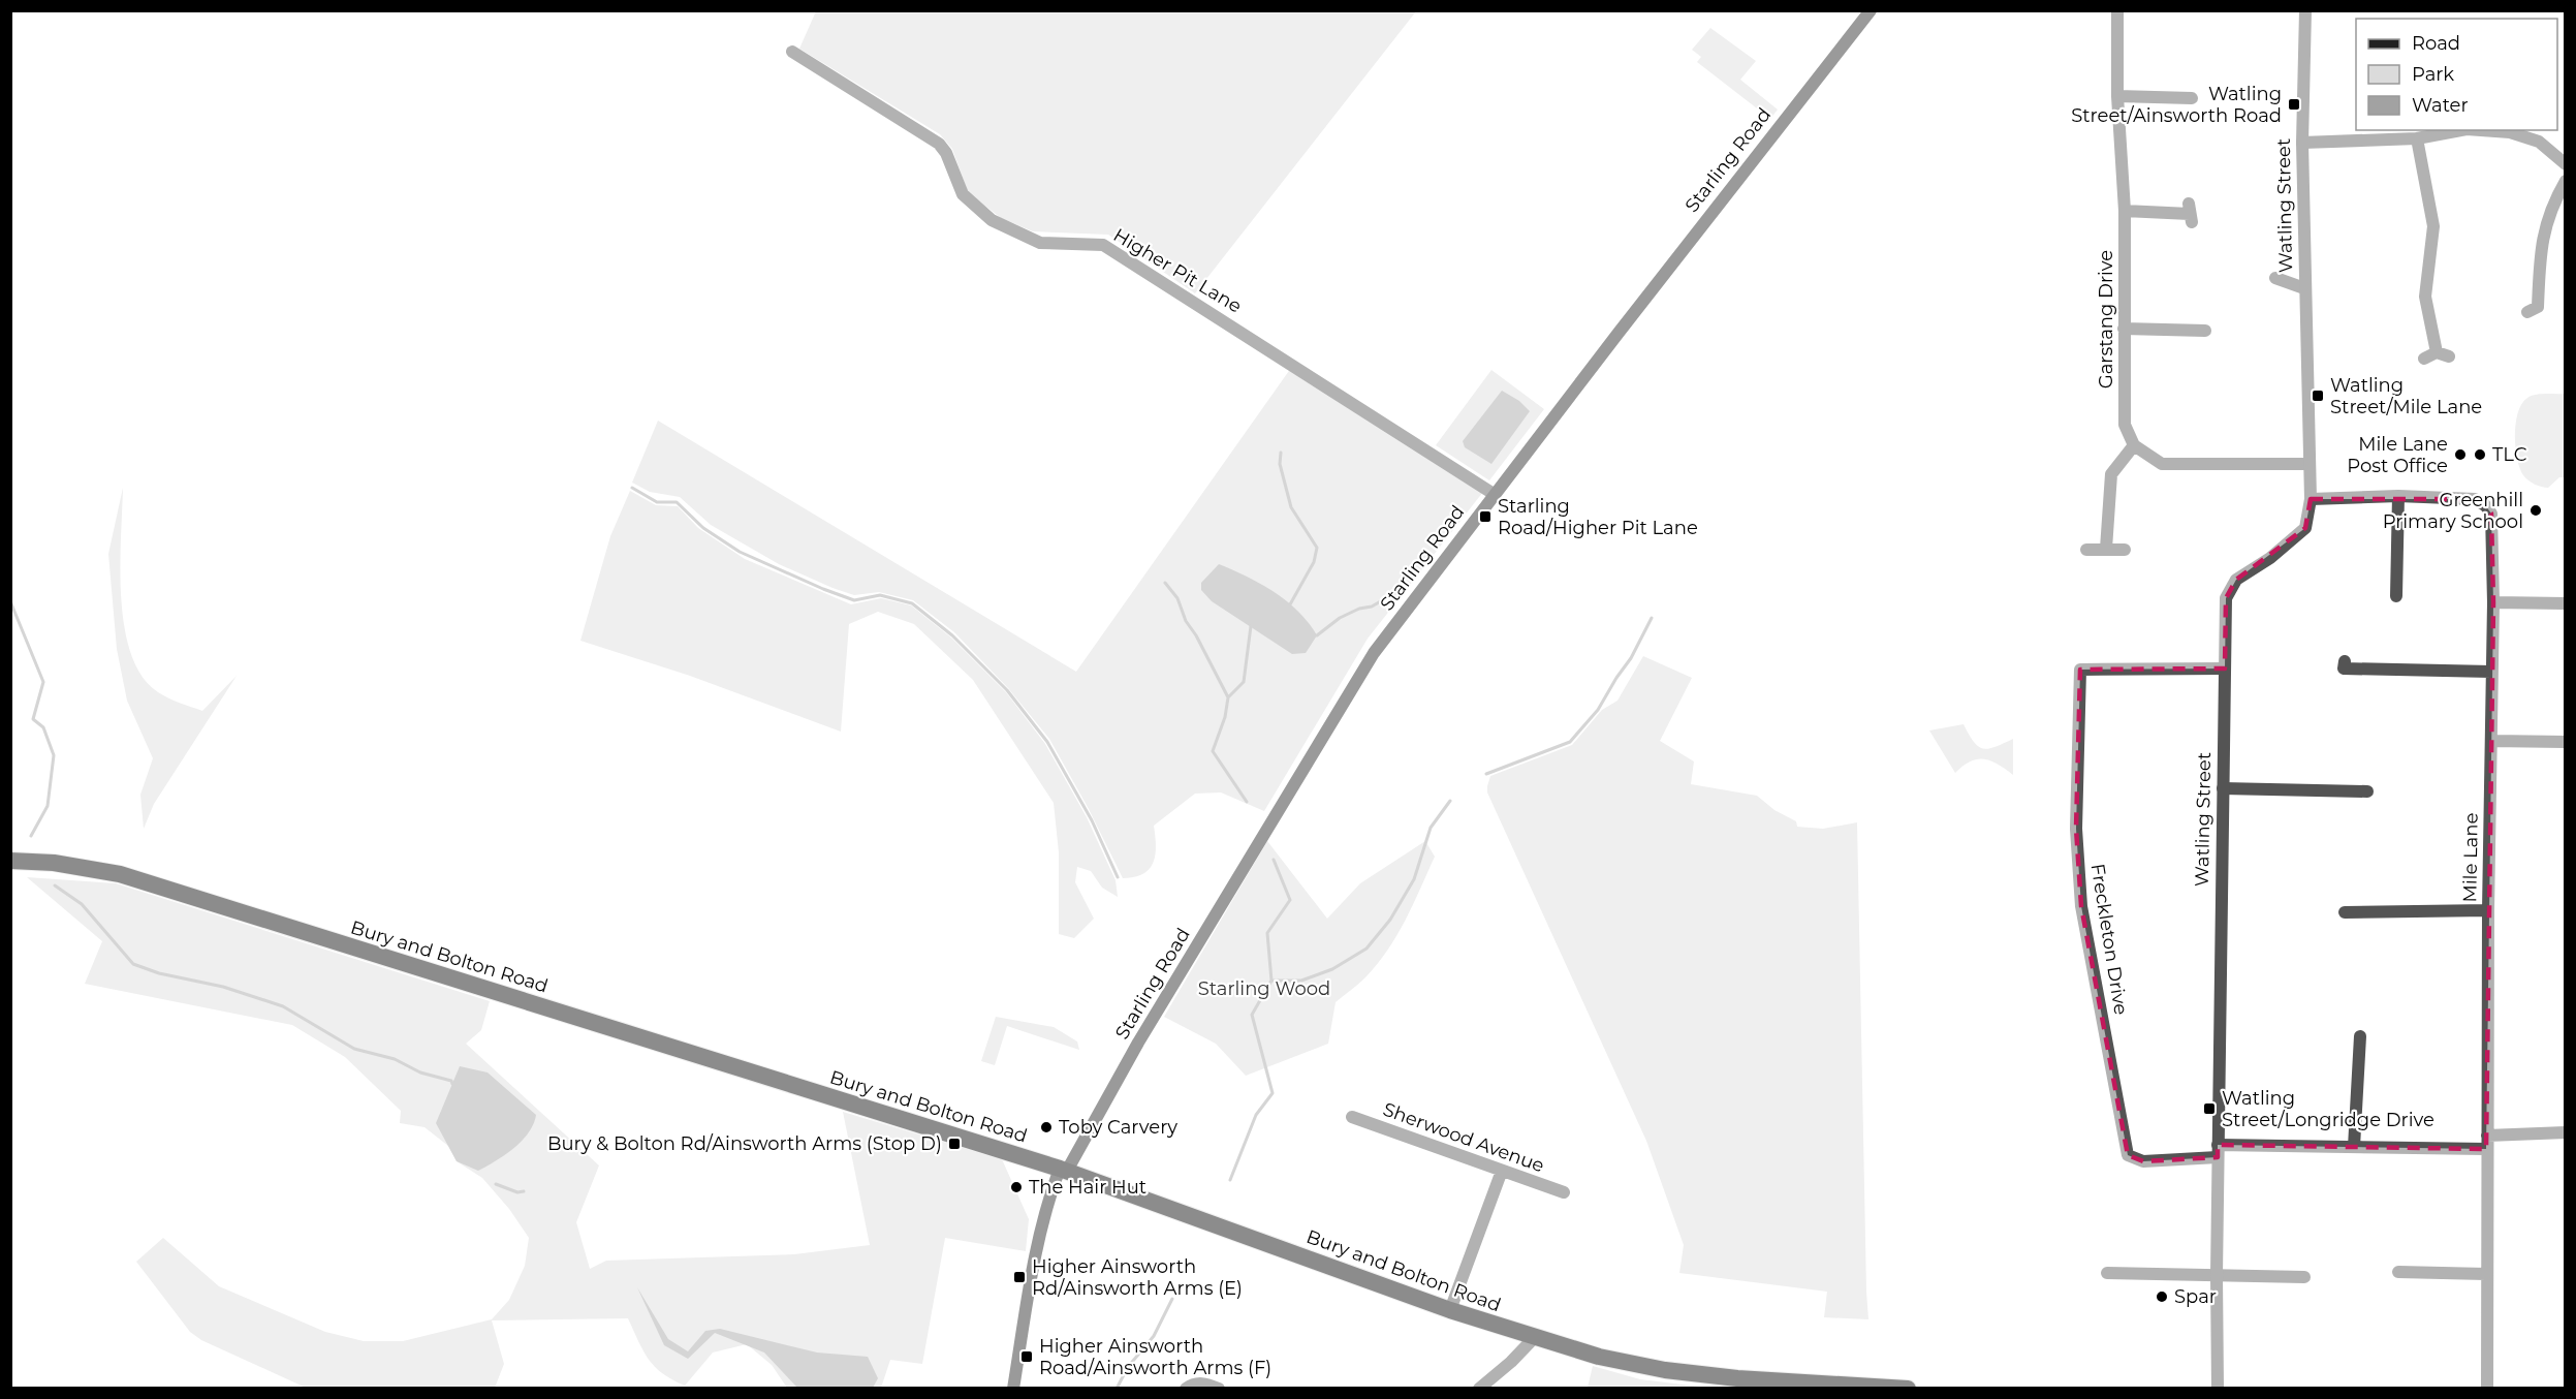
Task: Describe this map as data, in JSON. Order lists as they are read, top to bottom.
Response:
{
  "streets": {
    "highway": ["Bury and Bolton Road"],
    "main road": ["Starling Road"],
    "street": [
      "Watling Street",
      "Higher Pit Lane",
      "Garstang Drive",
      "Mile Lane",
      "Freckleton Drive",
      "Sherwood Avenue"
    ]
  },
  "crossings": [
    ["Starling Road", "Higher Pit Lane"],
    ["Starling Road", "Bury and Bolton Road"],
    ["Watling Street", "Mile Lane"],
    ["Watling Street", "Freckleton Drive"]
  ],
  "parks": ["Starling Wood"],
  "places": {
    "transit": [
      "Watling Street/Ainsworth Road",
      "Watling Street/Mile Lane",
      "Starling Road/Higher Pit Lane",
      "Watling Street/Longridge Drive",
      "Bury & Bolton Rd/Ainsworth Arms (Stop D)",
      "Higher Ainsworth Rd/Ainsworth Arms (E)",
      "Higher Ainsworth Road/Ainsworth Arms (F)"
    ],
    "other": [
      "Mile Lane Post Office",
      "TLC",
      "Greenhill Primary School",
      "Toby Carvery",
      "The Hair Hut",
      "Spar"
    ]
  },
  "legend": ["Road", "Park", "Water"]
}
